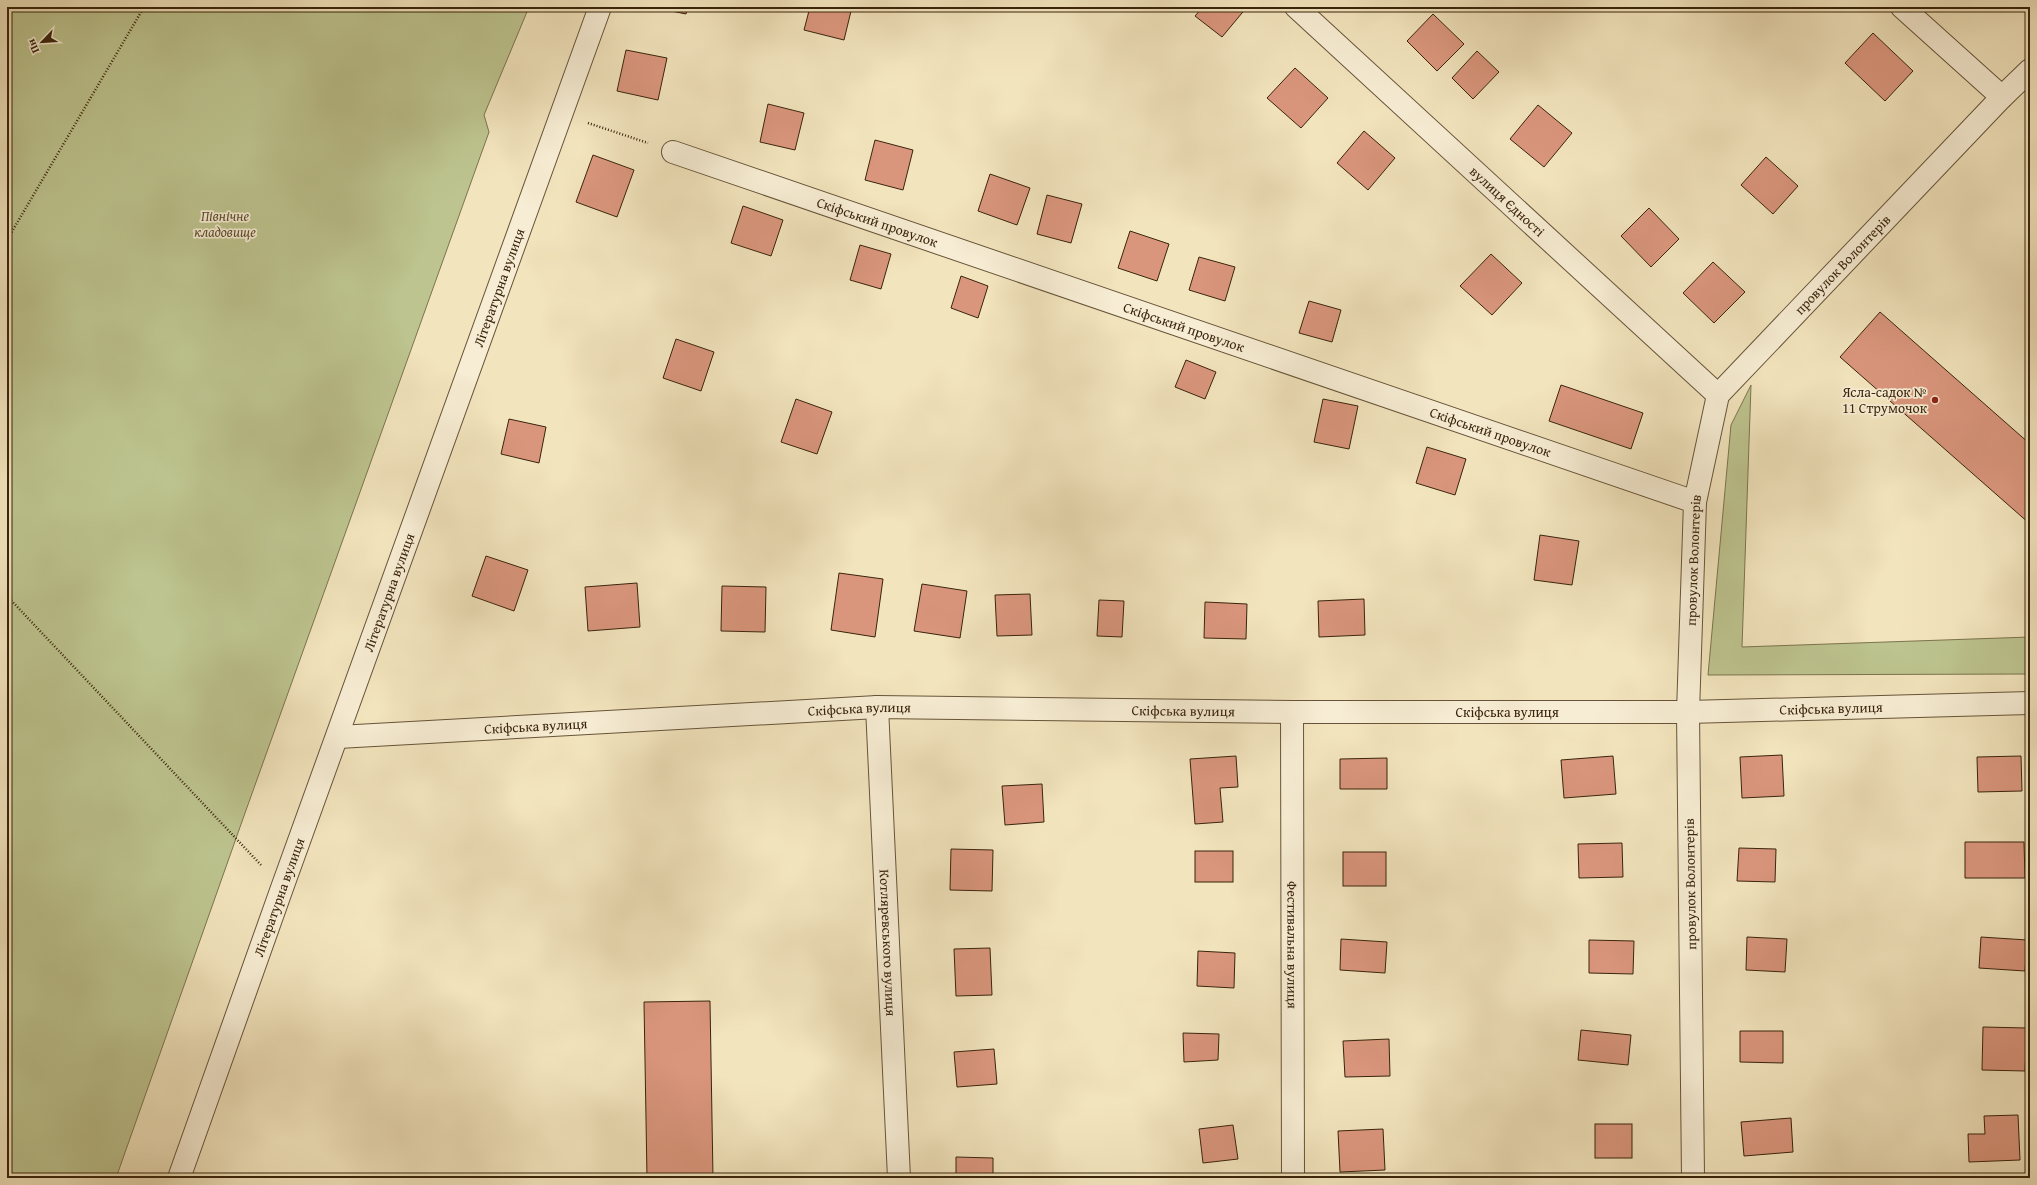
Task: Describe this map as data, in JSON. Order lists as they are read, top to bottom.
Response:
{
  "streets": {
    "street": [
      "вулиця Єдності",
      "Скіфський провулок",
      "провулок Волонтерів",
      "Літературна вулиця",
      "Скіфська вулиця",
      "Котляревського вулиця",
      "Фестивальна вулиця"
    ]
  },
  "crossings": [
    ["вулиця Єдності", "провулок Волонтерів"],
    ["Скіфський провулок", "провулок Волонтерів"],
    ["провулок Волонтерів", "Скіфська вулиця"],
    ["Літературна вулиця", "Скіфська вулиця"],
    ["Скіфська вулиця", "Котляревського вулиця"],
    ["Скіфська вулиця", "Фестивальна вулиця"]
  ],
  "parks": ["Північне кладовище"],
  "places": ["Ясла-садок № 11 Струмочок"],
  "north": "bottom left"
}
